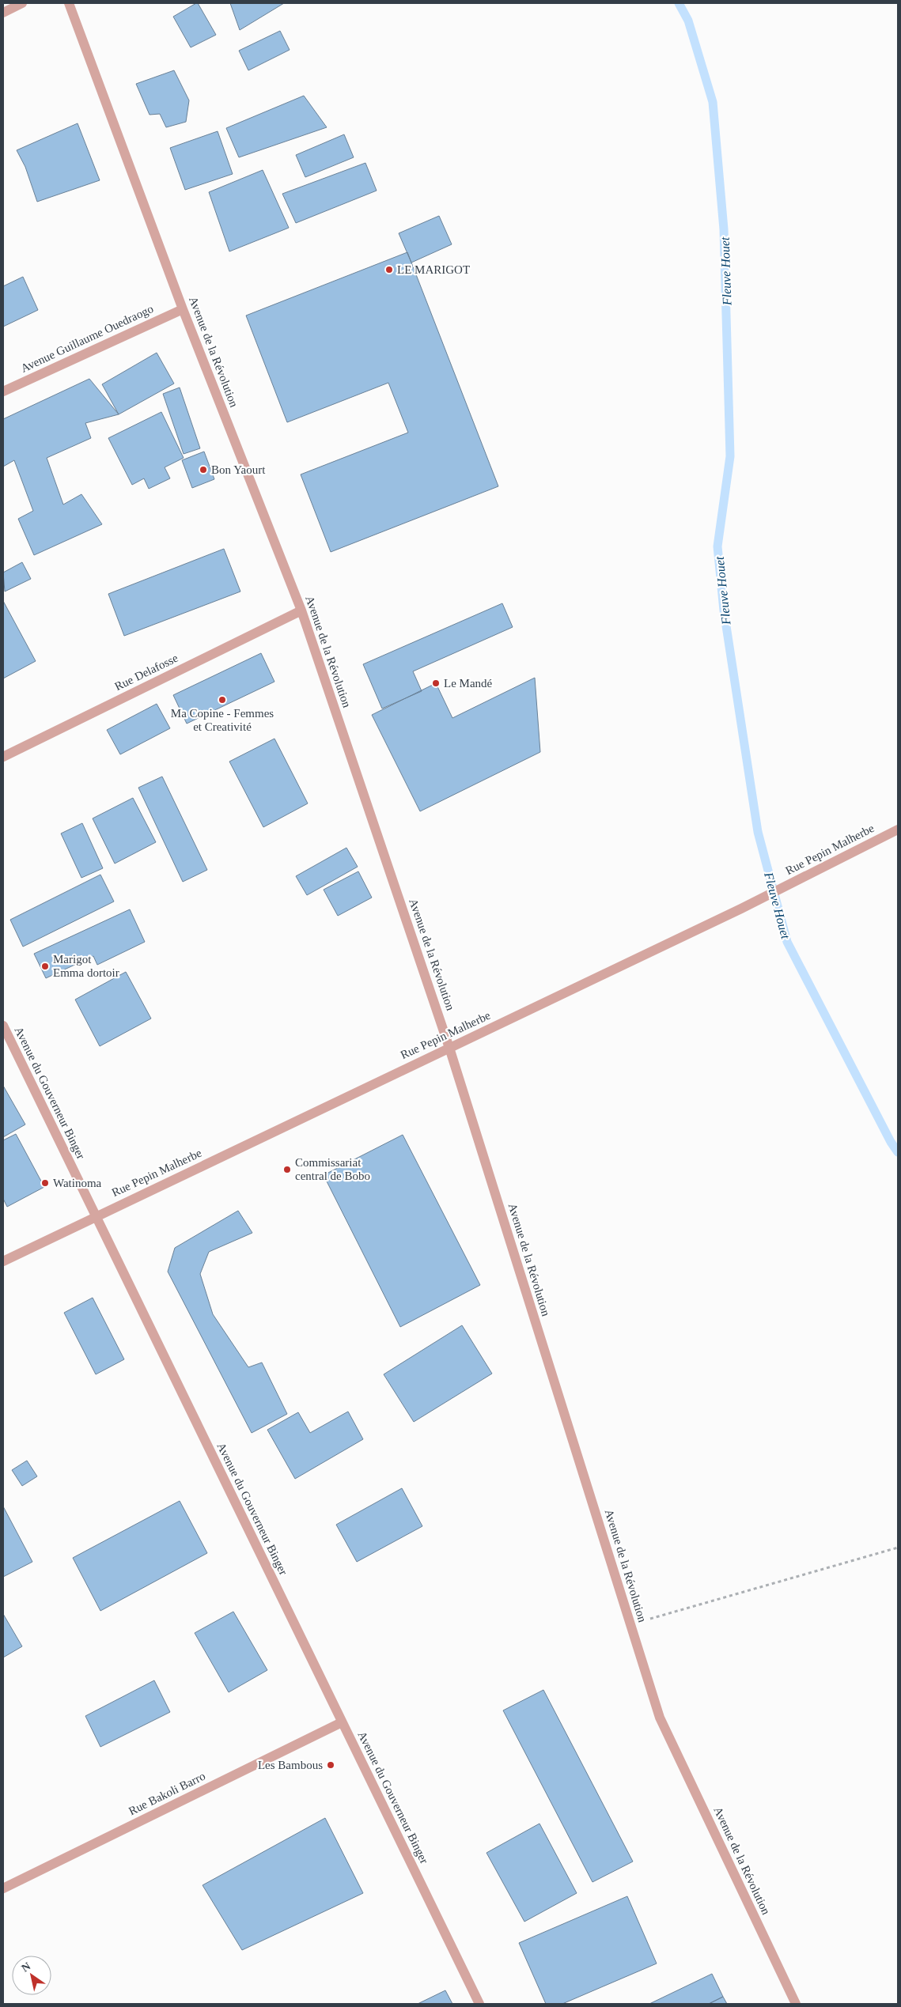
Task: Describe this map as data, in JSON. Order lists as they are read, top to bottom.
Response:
{
  "streets": {
    "street": [
      "Avenue Guillaume Ouedraogo",
      "Avenue de la Révolution",
      "Rue Delafosse",
      "Rue Pepin Malherbe",
      "Avenue du Gouverneur Binger",
      "Rue Bakoli Barro"
    ]
  },
  "crossings": [
    ["Avenue Guillaume Ouedraogo", "Avenue de la Révolution"],
    ["Avenue de la Révolution", "Rue Delafosse"],
    ["Avenue de la Révolution", "Rue Pepin Malherbe"],
    ["Rue Pepin Malherbe", "Avenue du Gouverneur Binger"],
    ["Avenue du Gouverneur Binger", "Rue Bakoli Barro"]
  ],
  "water": ["Fleuve Houet"],
  "places": [
    "LE MARIGOT",
    "Bon Yaourt",
    "Le Mandé",
    "Ma Copine - Femmes et Creativité",
    "Marigot Emma dortoir",
    "Commissariat central de Bobo",
    "Watinoma",
    "Les Bambous"
  ],
  "north": "top left"
}
